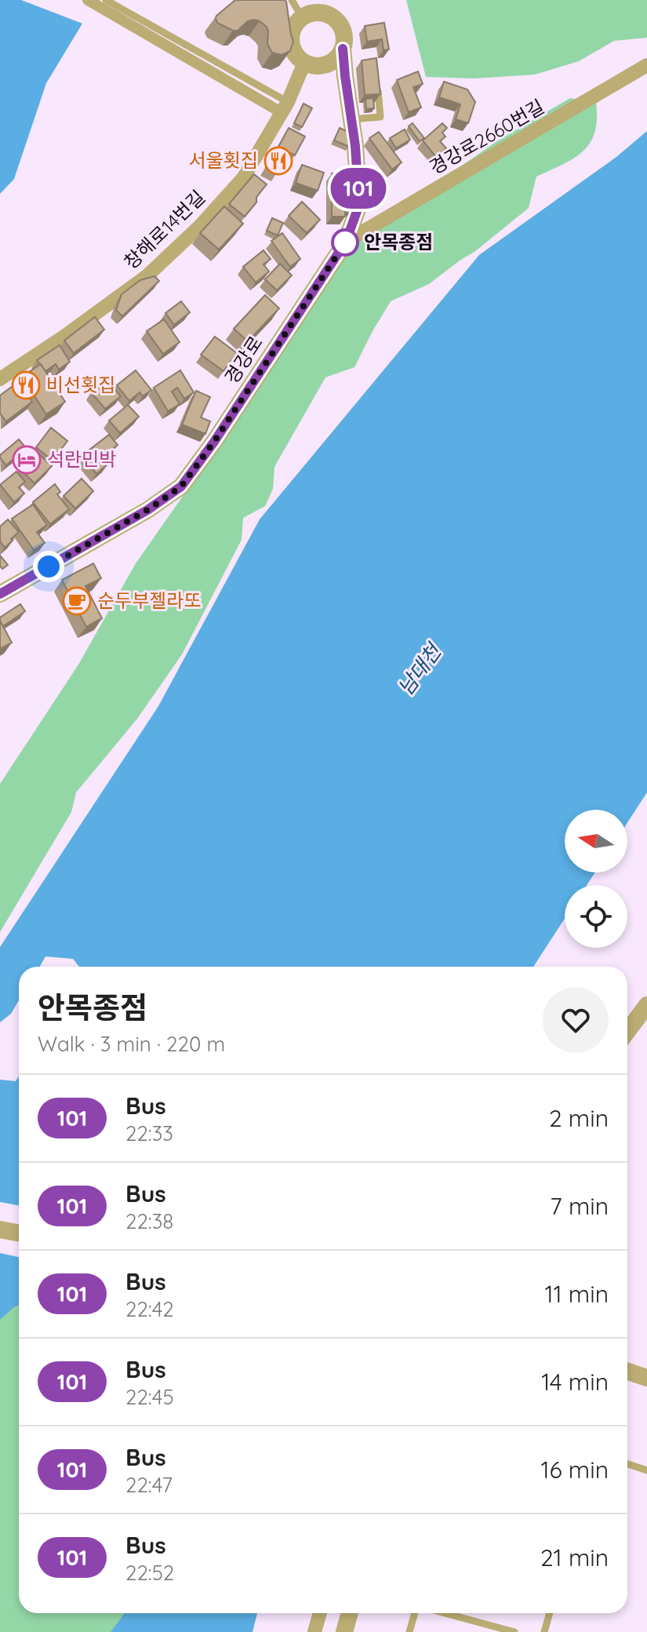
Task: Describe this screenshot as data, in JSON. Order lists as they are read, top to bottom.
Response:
{
  "streets": {
    "street": ["경강로2660번길", "창해로14번길", "경강로"]
  },
  "crossings": [
    ["경강로2660번길", "경강로"],
    ["창해로14번길", "경강로"]
  ],
  "water": ["남대천"],
  "places": {
    "restaurant": ["서울횟집", "비선횟집"],
    "other": ["안목종점"],
    "hotel": ["석란민박"],
    "cafe": ["순두부젤라또"]
  },
  "lines": ["bus line 101"],
  "north": "left",
  "page": {
    "on_map": "101",
    "heading": ["안목종점", "Walk · 3 min · 220 m"],
    "list": [
      {
        "mark": "101",
        "name": "Bus",
        "note": "22:33",
        "value": "2 min"
      },
      {
        "mark": "101",
        "name": "Bus",
        "note": "22:38",
        "value": "7 min"
      },
      {
        "mark": "101",
        "name": "Bus",
        "note": "22:42",
        "value": "11 min"
      },
      {
        "mark": "101",
        "name": "Bus",
        "note": "22:45",
        "value": "14 min"
      },
      {
        "mark": "101",
        "name": "Bus",
        "note": "22:47",
        "value": "16 min"
      },
      {
        "mark": "101",
        "name": "Bus",
        "note": "22:52",
        "value": "21 min"
      }
    ]
  }
}
